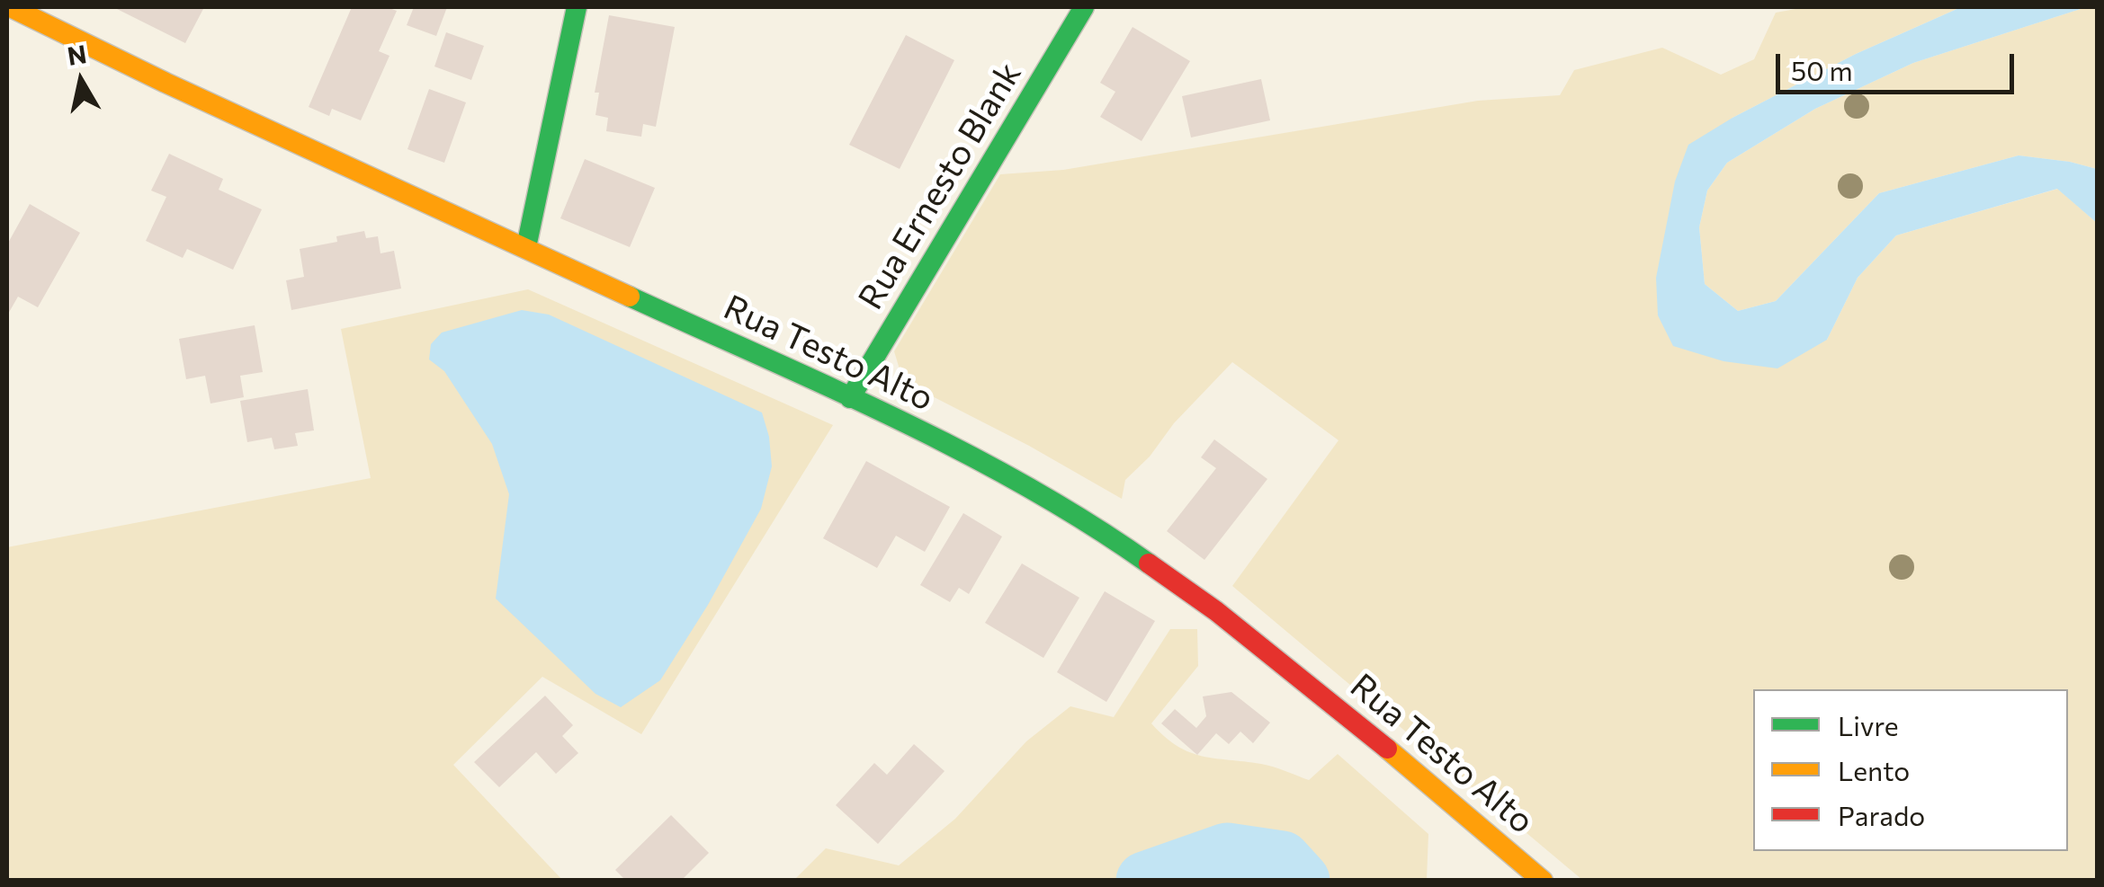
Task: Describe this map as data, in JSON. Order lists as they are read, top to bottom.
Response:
{
  "streets": {
    "main road": ["Rua Ernesto Blank", "Rua Testo Alto"]
  },
  "crossings": [
    ["Rua Ernesto Blank", "Rua Testo Alto"]
  ],
  "legend": ["Livre", "Lento", "Parado"],
  "scale_bar": "50 m",
  "north": "top"
}
